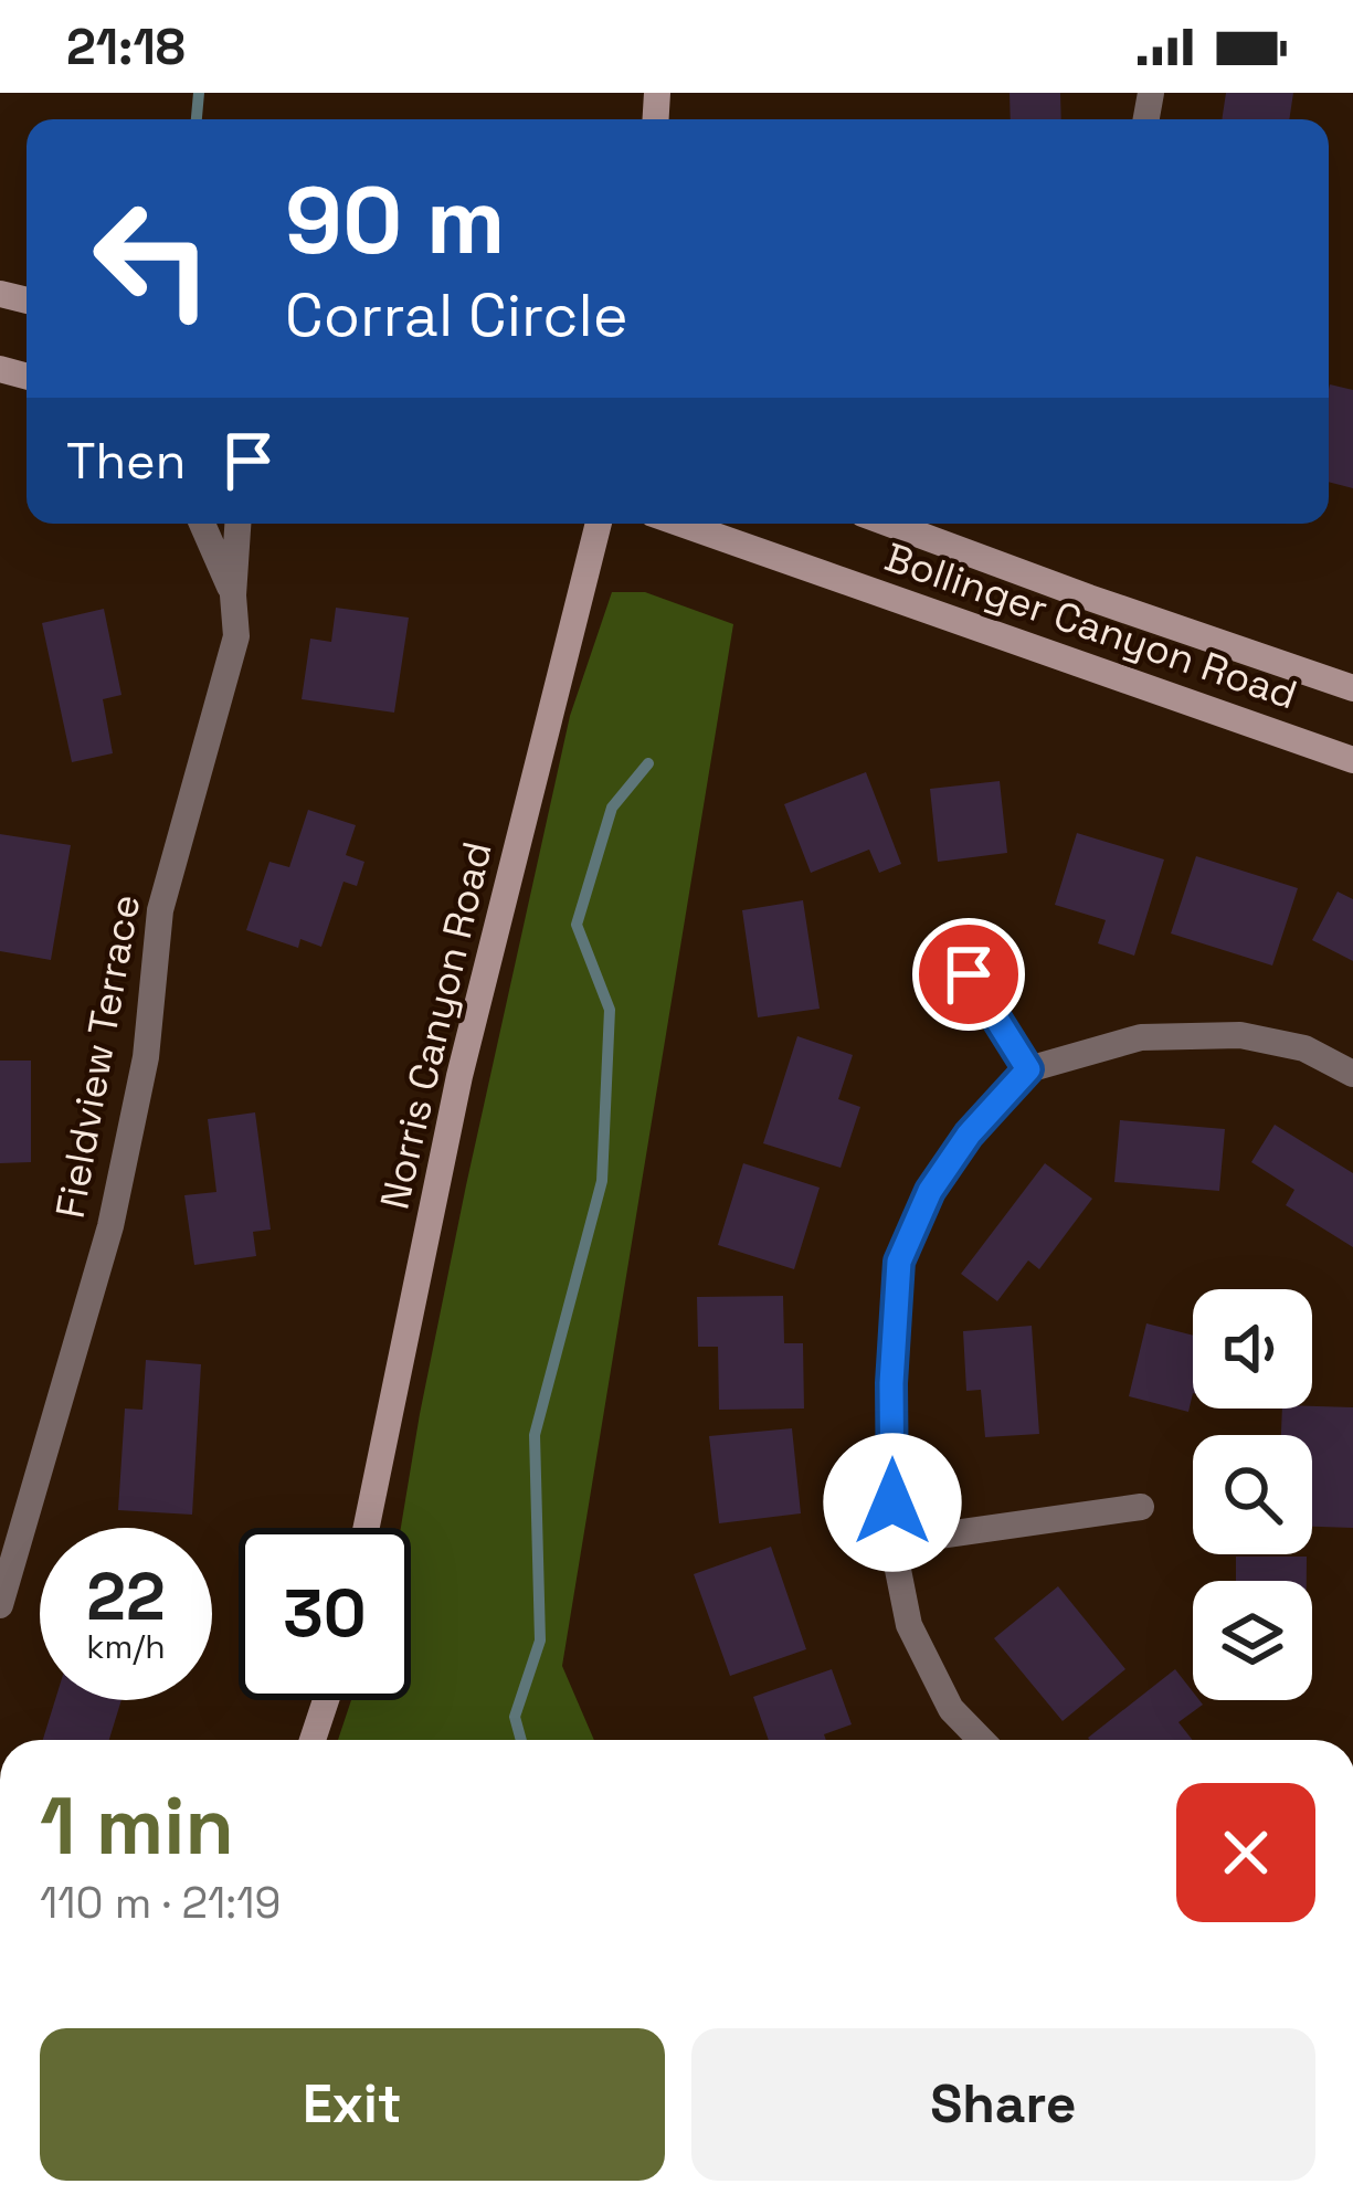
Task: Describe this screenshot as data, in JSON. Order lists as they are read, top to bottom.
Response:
{
  "streets": {
    "main road": ["Bollinger Canyon Road", "Norris Canyon Road"],
    "street": ["Fieldview Terrace"]
  },
  "page": {
    "status": "21:18",
    "turn": ["90 m", "Corral Circle"],
    "then": "Then",
    "speed": "22 km/h",
    "limit": "30",
    "heading": ["1 min", "110 m · 21:19"],
    "buttons": ["Exit", "Share"]
  }
}
